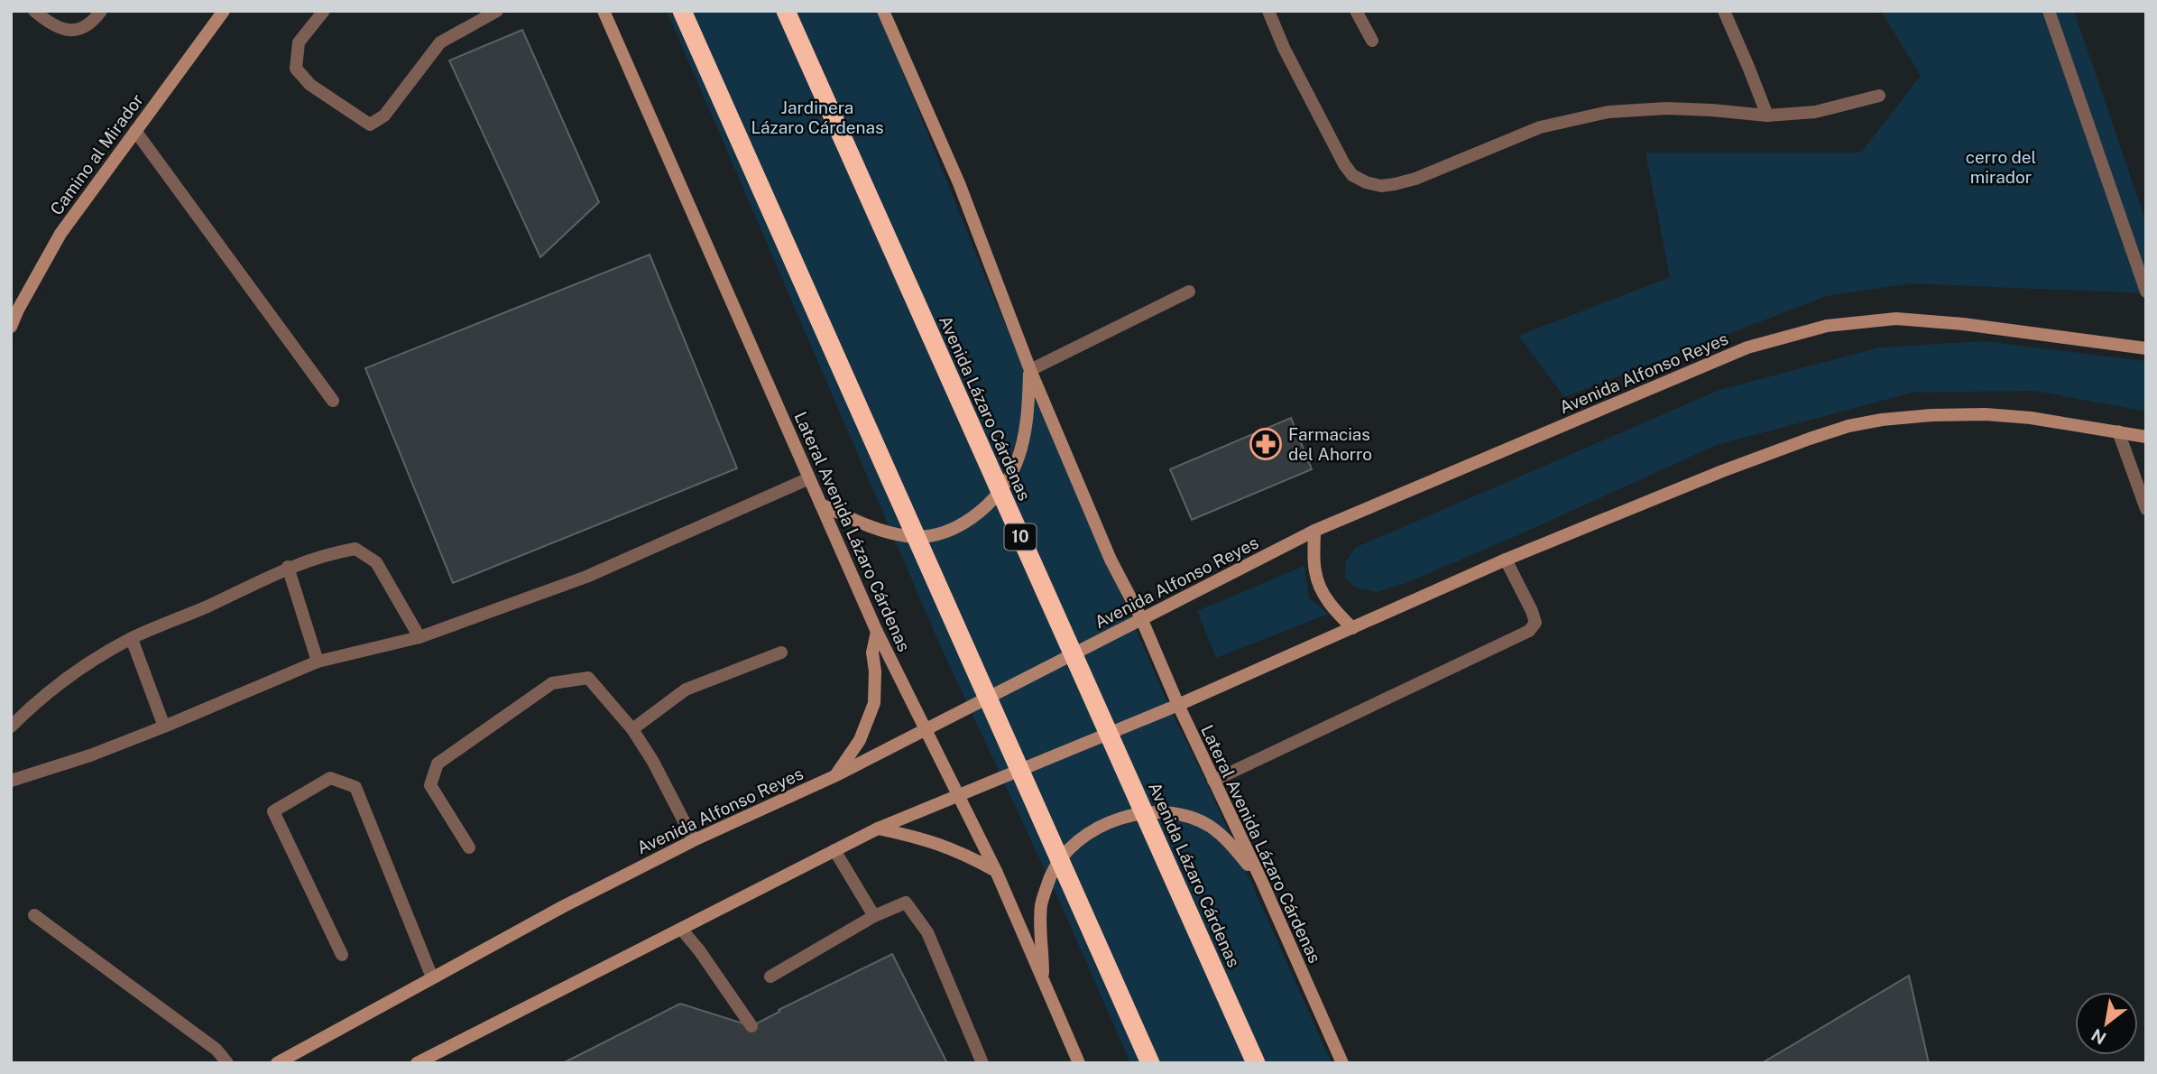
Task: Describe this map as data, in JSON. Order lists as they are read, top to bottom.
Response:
{
  "streets": {
    "highway": ["Avenida Lázaro Cárdenas", "10"],
    "main road": ["Camino al Mirador", "Avenida Alfonso Reyes", "Lateral Avenida Lázaro Cárdenas"]
  },
  "crossings": [
    ["Avenida Alfonso Reyes", "Lateral Avenida Lázaro Cárdenas"]
  ],
  "parks": ["Jardinera Lázaro Cárdenas", "cerro del mirador"],
  "places": {
    "pharmacy": ["Farmacias del Ahorro"]
  },
  "north": "bottom left"
}
